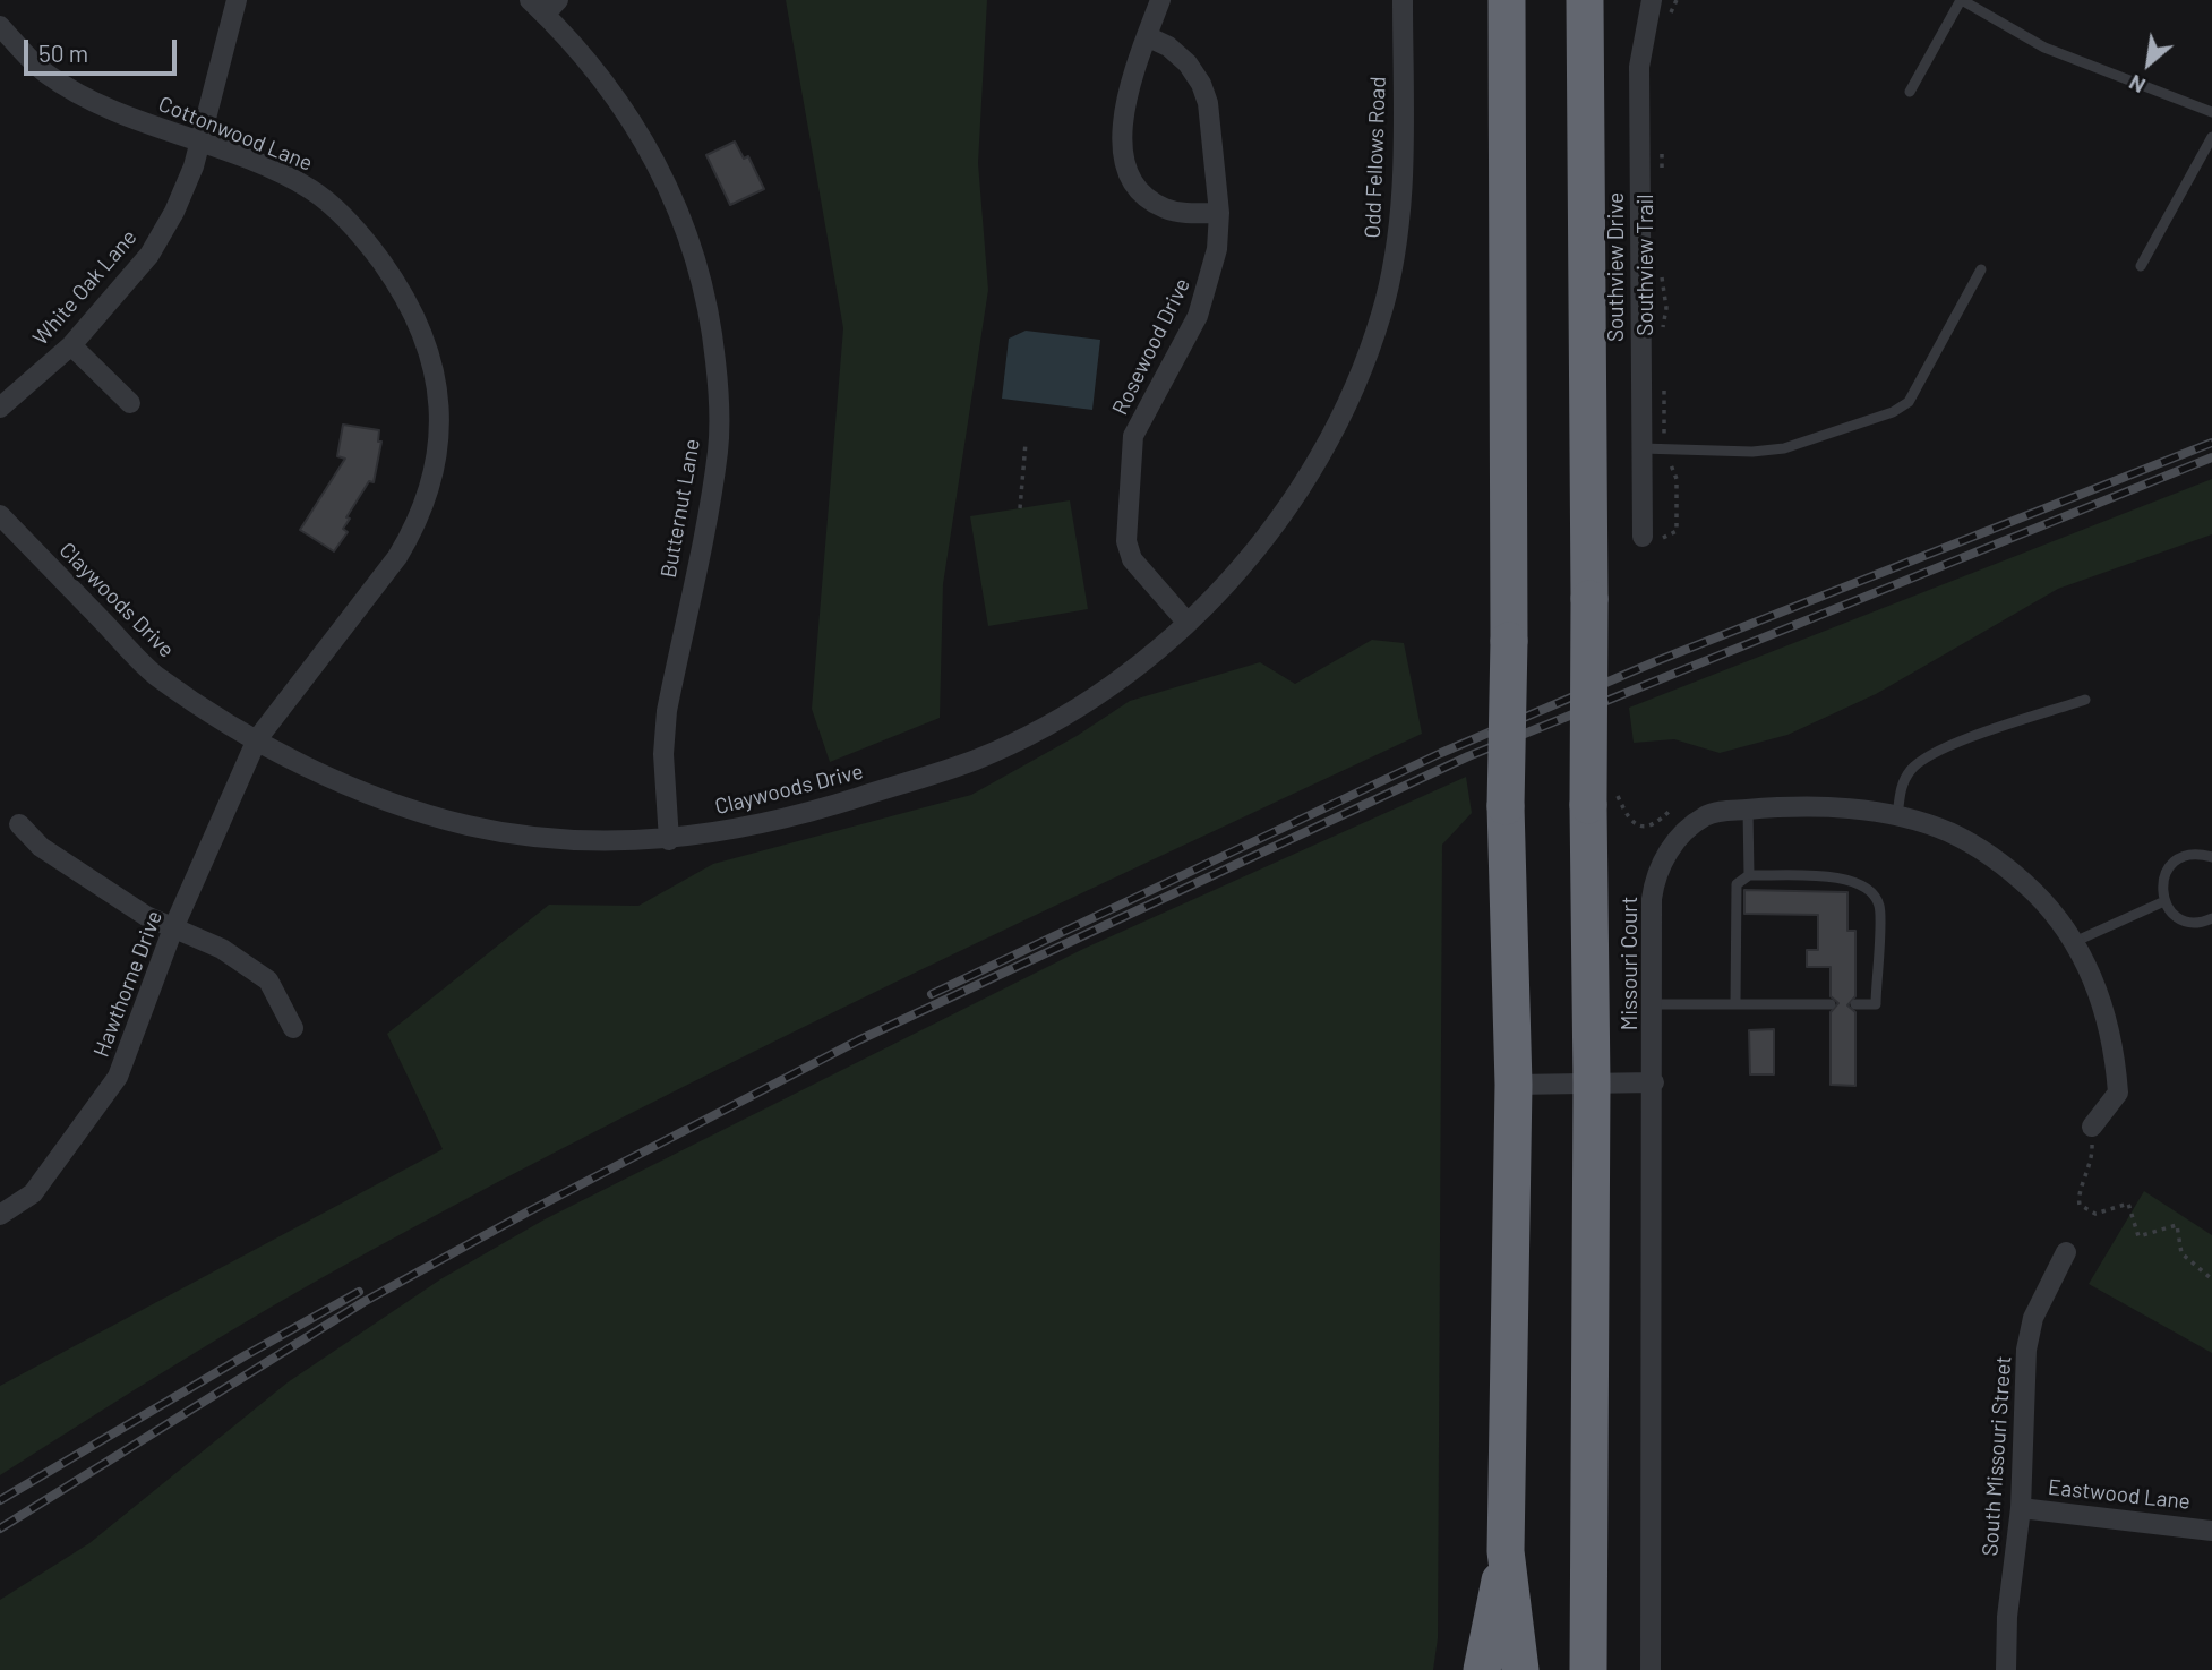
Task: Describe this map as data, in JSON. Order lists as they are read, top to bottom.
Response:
{
  "streets": {
    "street": [
      "Cottonwood Lane",
      "Odd Fellows Road",
      "Southview Drive",
      "White Oak Lane",
      "Rosewood Drive",
      "Butternut Lane",
      "Claywoods Drive",
      "Missouri Court",
      "Hawthorne Drive",
      "South Missouri Street",
      "Eastwood Lane"
    ],
    "path": ["Southview Trail"]
  },
  "crossings": [
    ["Cottonwood Lane", "White Oak Lane"],
    ["Cottonwood Lane", "Claywoods Drive"],
    ["Cottonwood Lane", "Hawthorne Drive"],
    ["Odd Fellows Road", "Claywoods Drive"],
    ["Rosewood Drive", "Claywoods Drive"],
    ["Butternut Lane", "Claywoods Drive"],
    ["Claywoods Drive", "Hawthorne Drive"],
    ["South Missouri Street", "Eastwood Lane"]
  ],
  "scale_bar": "50 m",
  "north": "bottom left"
}
